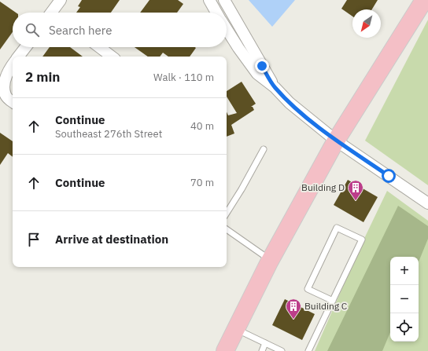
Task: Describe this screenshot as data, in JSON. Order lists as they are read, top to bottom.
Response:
{
  "places": {
    "building": ["Building D", "Building C"]
  },
  "north": "bottom left",
  "page": {
    "search": "Search here",
    "heading": ["2 min", "Walk · 110 m"],
    "list": [
      ["Continue", "Southeast 276th Street", "40 m"],
      ["Continue", "70 m"],
      "Arrive at destination"
    ],
    "map_buttons": ["+", "−"]
  }
}
